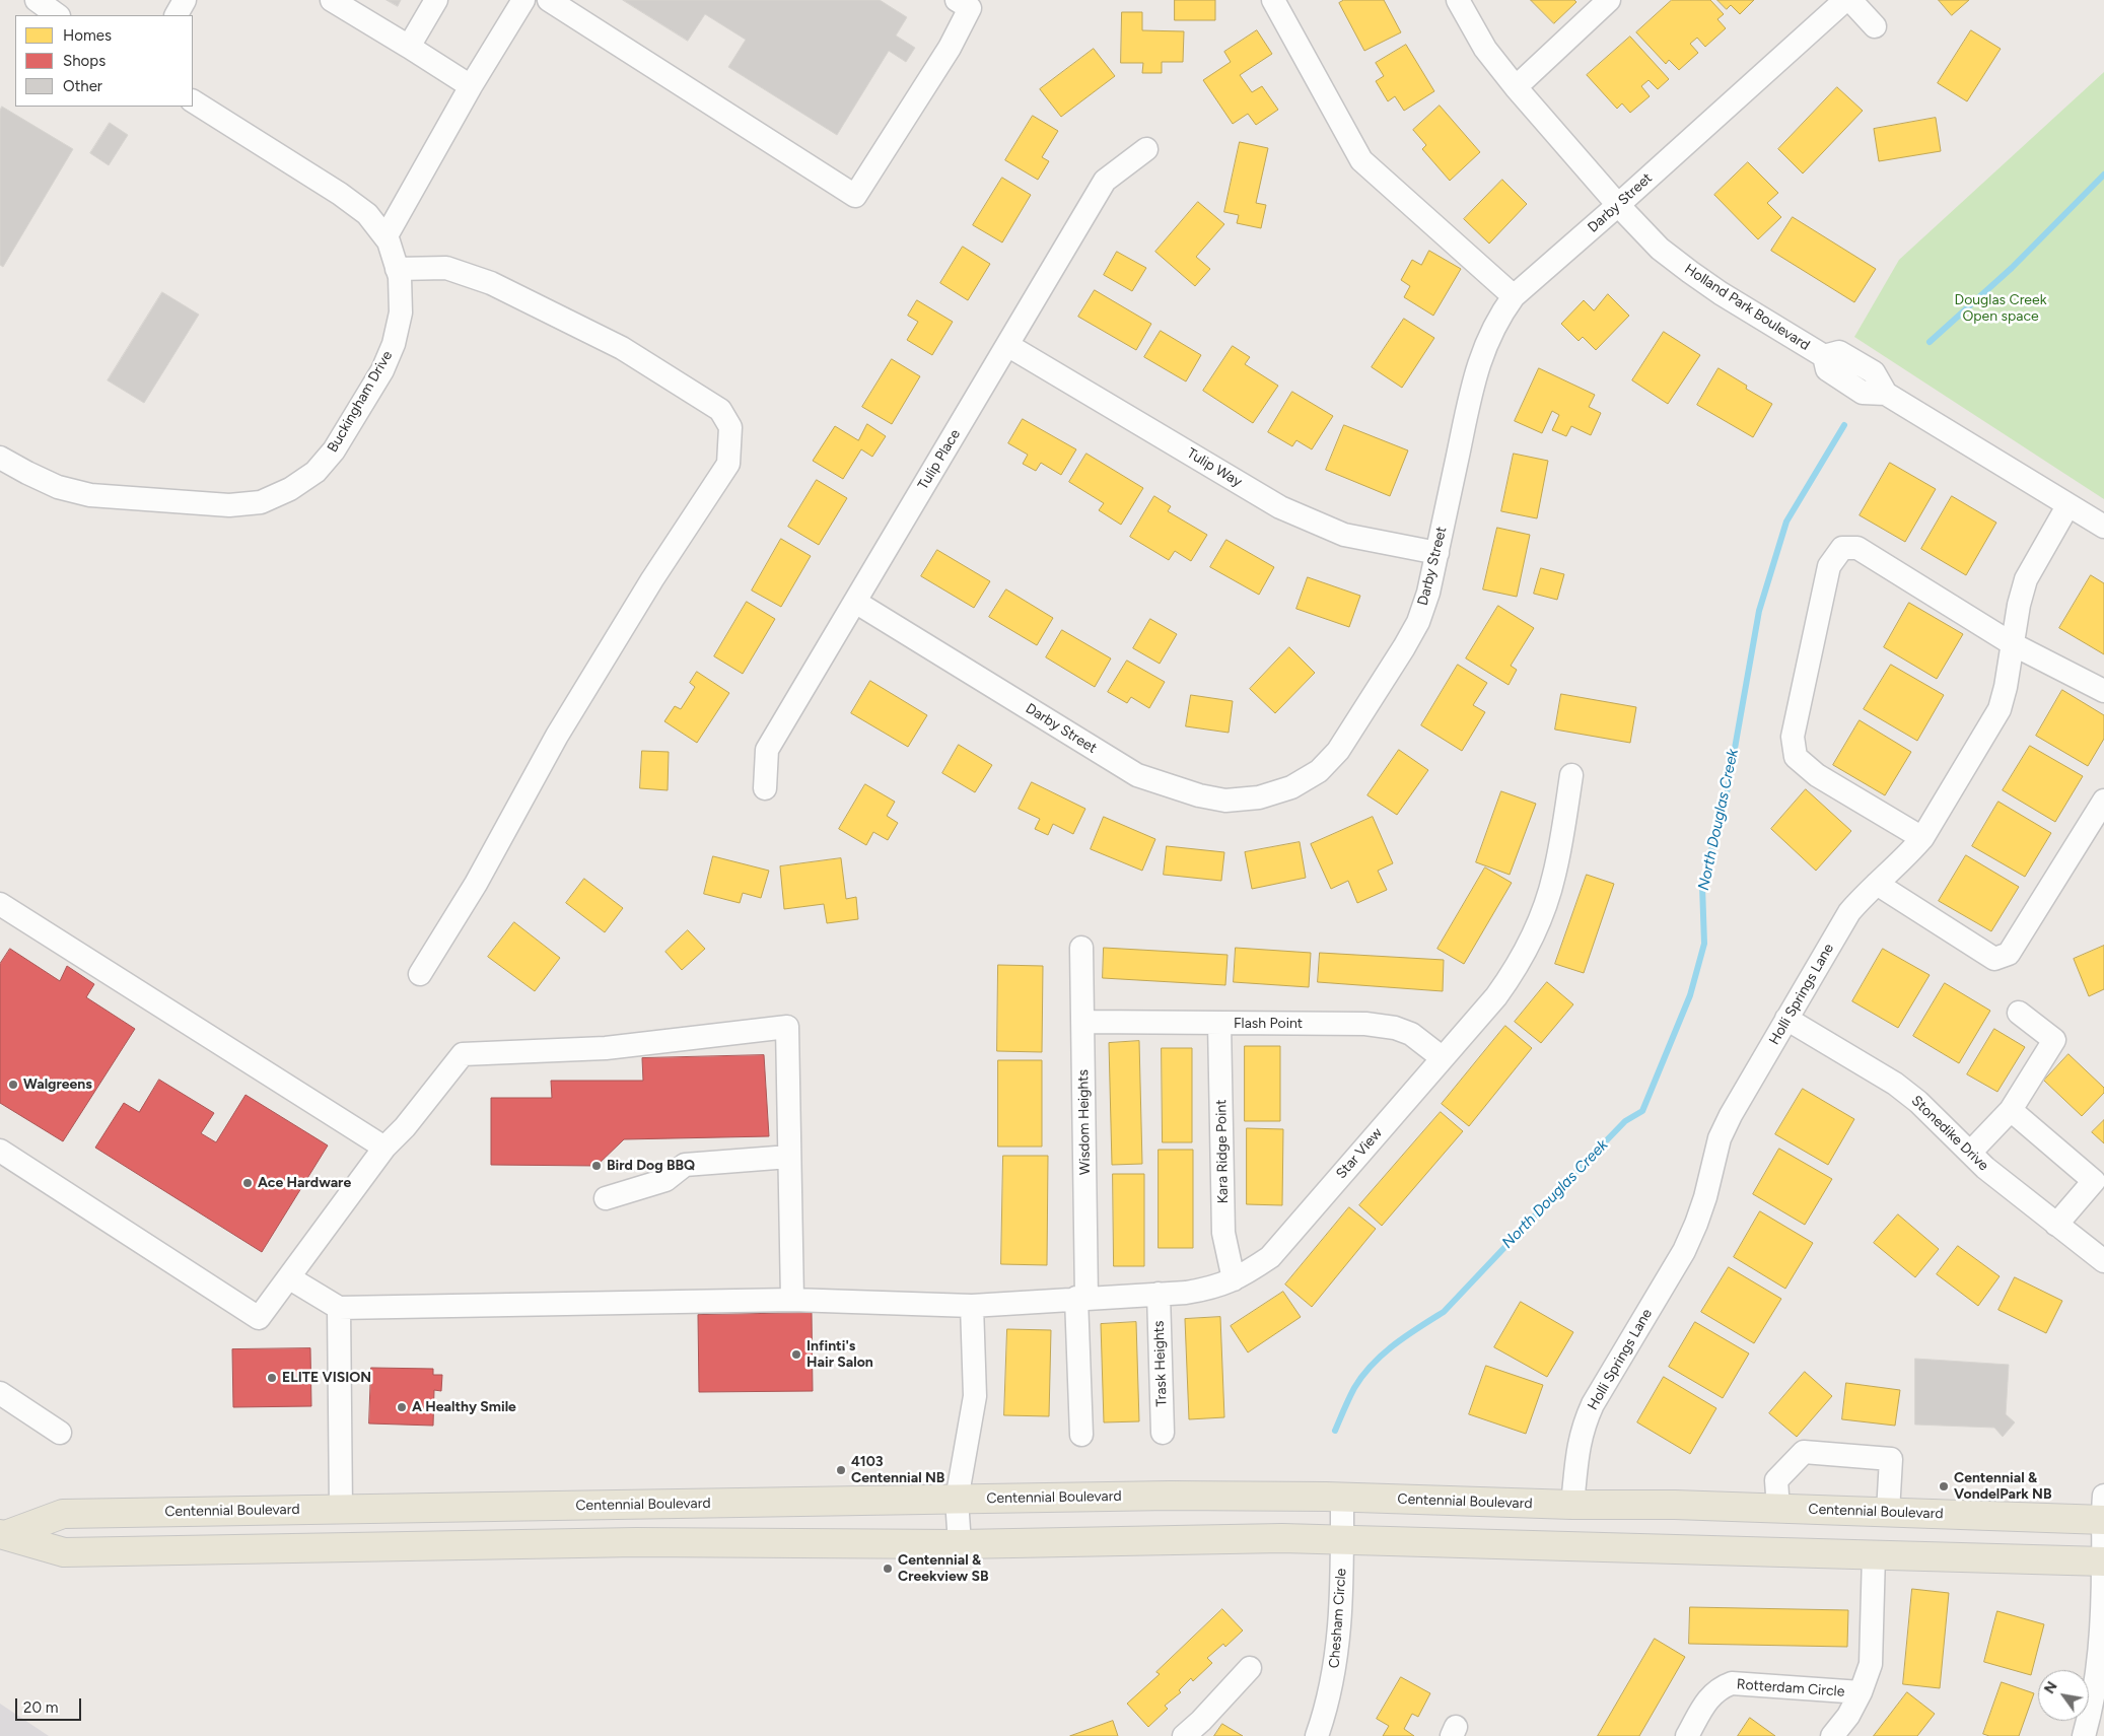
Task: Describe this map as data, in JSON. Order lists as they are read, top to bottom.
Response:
{
  "streets": {
    "main road": ["Centennial Boulevard"],
    "street": [
      "Darby Street",
      "Holland Park Boulevard",
      "Buckingham Drive",
      "Tulip Place",
      "Tulip Way",
      "Holli Springs Lane",
      "Flash Point",
      "Wisdom Heights",
      "Stonedike Drive",
      "Kara Ridge Point",
      "Star View",
      "Trask Heights",
      "Chesham Circle",
      "Rotterdam Circle"
    ]
  },
  "crossings": [
    ["Darby Street", "Holland Park Boulevard"],
    ["Darby Street", "Tulip Place"],
    ["Darby Street", "Tulip Way"],
    ["Holland Park Boulevard", "Holli Springs Lane"],
    ["Tulip Place", "Tulip Way"],
    ["Holli Springs Lane", "Stonedike Drive"],
    ["Holli Springs Lane", "Centennial Boulevard"],
    ["Flash Point", "Wisdom Heights"],
    ["Flash Point", "Kara Ridge Point"],
    ["Flash Point", "Star View"],
    ["Wisdom Heights", "Star View"],
    ["Kara Ridge Point", "Star View"],
    ["Star View", "Trask Heights"],
    ["Centennial Boulevard", "Chesham Circle"],
    ["Centennial Boulevard", "Rotterdam Circle"]
  ],
  "water": ["North Douglas Creek"],
  "parks": ["Douglas Creek Open space"],
  "places": [
    "Walgreens",
    "Bird Dog BBQ",
    "Ace Hardware",
    "Infinti's Hair Salon",
    "ELITE VISION",
    "A Healthy Smile",
    "4103 Centennial NB",
    "Centennial & VondelPark NB",
    "Centennial & Creekview SB"
  ],
  "legend": ["Homes", "Shops", "Other"],
  "scale_bar": "20 m",
  "north": "top left"
}
